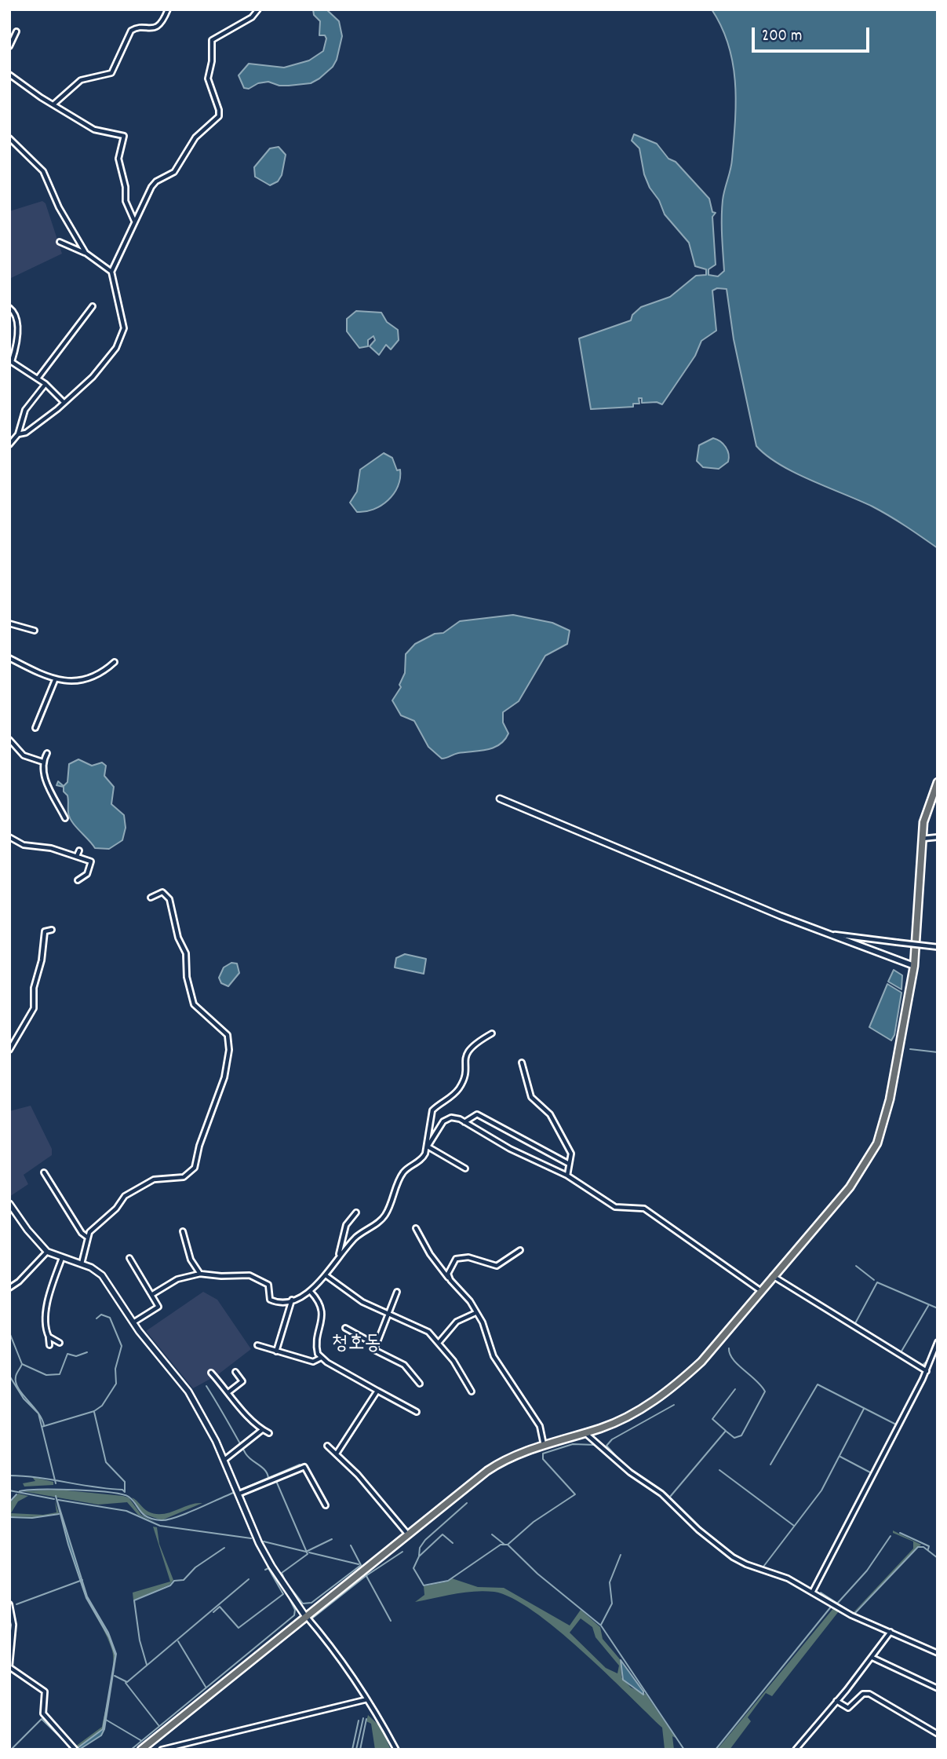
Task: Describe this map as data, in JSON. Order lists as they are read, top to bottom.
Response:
{
  "districts": ["청호동"],
  "scale_bar": "200 m"
}
